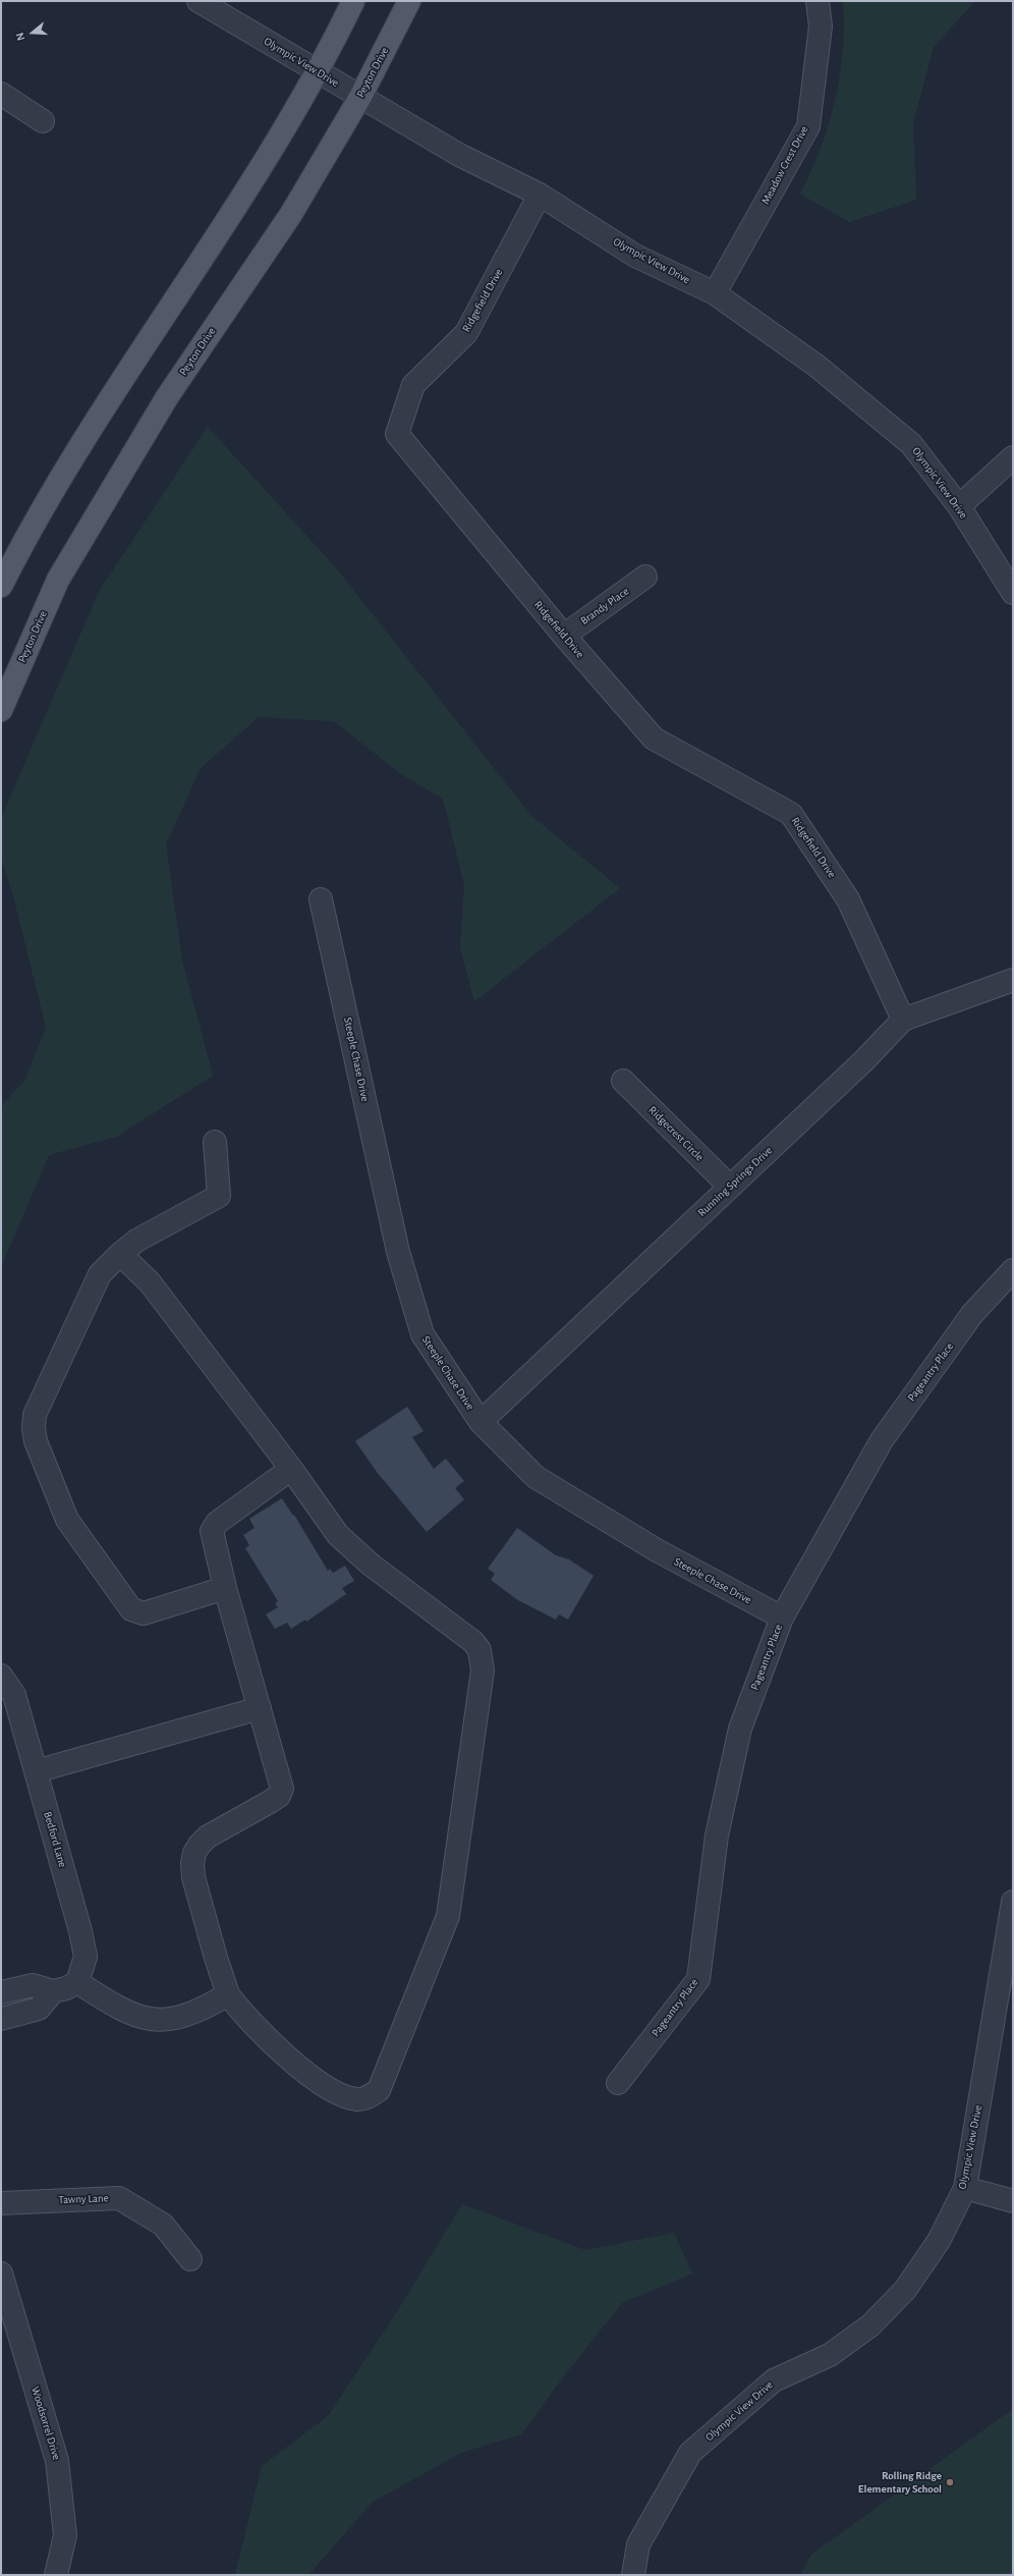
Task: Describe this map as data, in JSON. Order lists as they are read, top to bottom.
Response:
{
  "streets": {
    "main road": ["Peyton Drive"],
    "street": [
      "Olympic View Drive",
      "Meadow Crest Drive",
      "Ridgefield Drive",
      "Brandy Place",
      "Steeple Chase Drive",
      "Ridgecrest Circle",
      "Running Springs Drive",
      "Pageantry Place",
      "Bedford Lane",
      "Tawny Lane",
      "Woodsorrel Drive"
    ]
  },
  "crossings": [
    ["Olympic View Drive", "Peyton Drive"],
    ["Olympic View Drive", "Meadow Crest Drive"],
    ["Olympic View Drive", "Ridgefield Drive"],
    ["Ridgefield Drive", "Brandy Place"],
    ["Ridgefield Drive", "Running Springs Drive"],
    ["Steeple Chase Drive", "Running Springs Drive"],
    ["Steeple Chase Drive", "Pageantry Place"],
    ["Ridgecrest Circle", "Running Springs Drive"]
  ],
  "places": ["Rolling Ridge Elementary School"],
  "north": "left"
}
